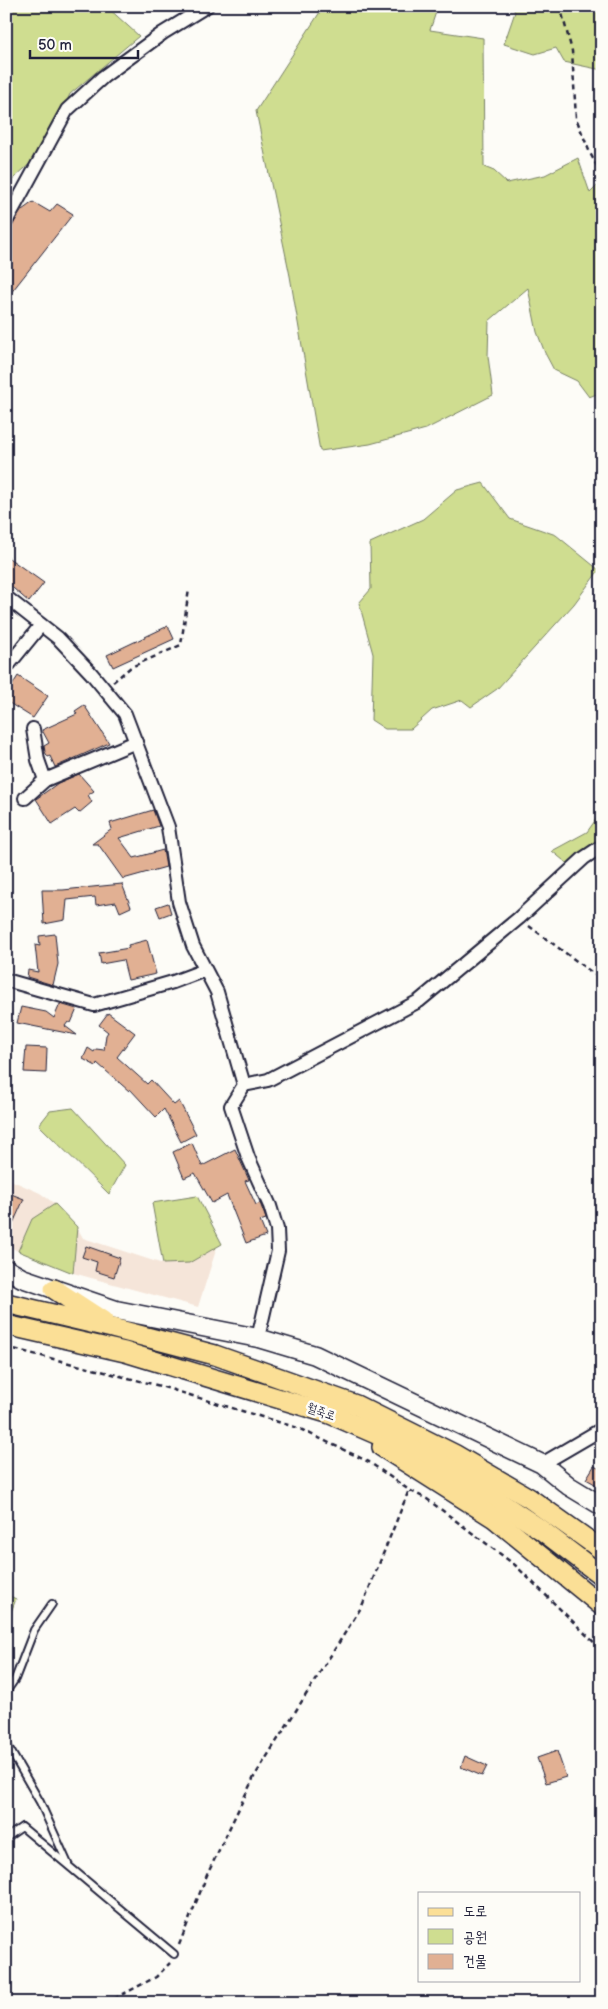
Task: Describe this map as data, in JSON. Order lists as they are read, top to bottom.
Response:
{
  "streets": {
    "main road": ["월죽로"]
  },
  "legend": ["도로", "공원", "건물"],
  "scale_bar": "50 m"
}
